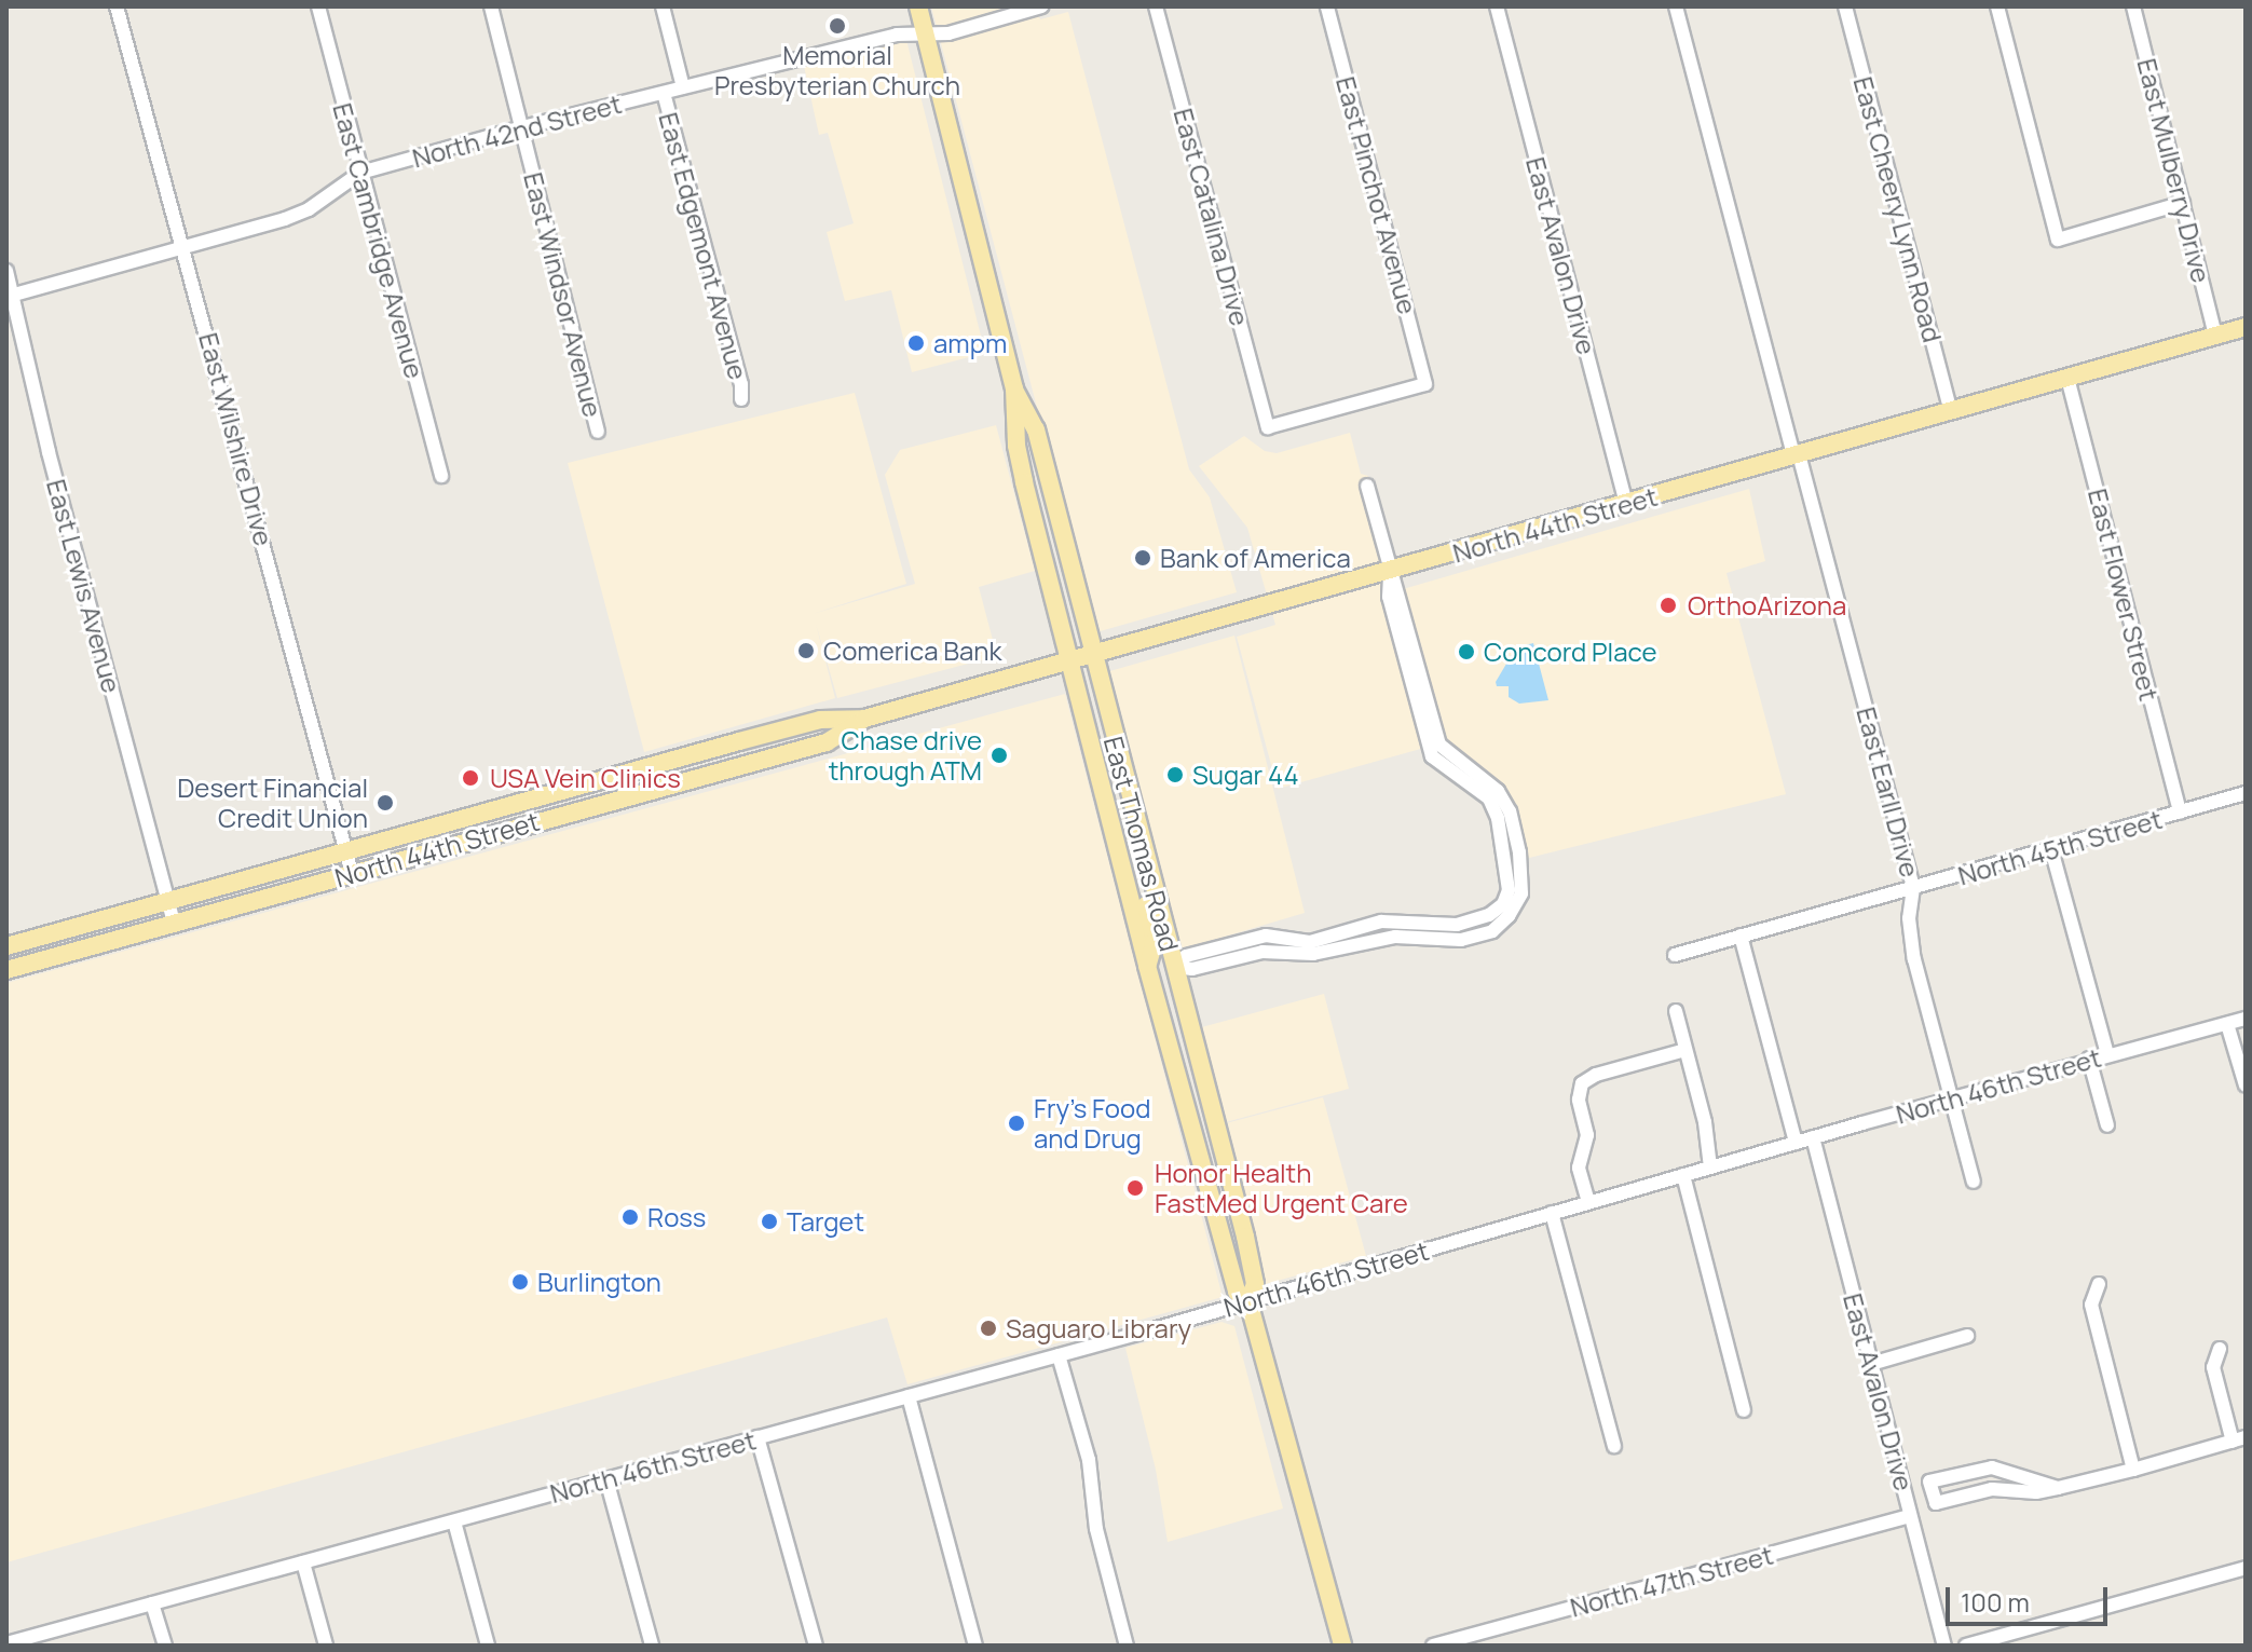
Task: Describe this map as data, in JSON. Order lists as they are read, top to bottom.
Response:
{
  "streets": {
    "main road": ["North 44th Street", "East Thomas Road"],
    "street": [
      "North 42nd Street",
      "East Mulberry Drive",
      "East Pinchot Avenue",
      "East Cheery Lynn Road",
      "East Catalina Drive",
      "East Cambridge Avenue",
      "East Edgemont Avenue",
      "East Avalon Drive",
      "East Windsor Avenue",
      "East Wilshire Drive",
      "East Lewis Avenue",
      "East Flower Street",
      "East Earll Drive",
      "North 45th Street",
      "North 46th Street",
      "North 47th Street"
    ]
  },
  "crossings": [
    ["North 42nd Street", "East Cambridge Avenue"],
    ["North 42nd Street", "East Edgemont Avenue"],
    ["North 42nd Street", "East Windsor Avenue"],
    ["North 42nd Street", "East Wilshire Drive"],
    ["North 42nd Street", "East Lewis Avenue"],
    ["North 42nd Street", "East Thomas Road"],
    ["East Mulberry Drive", "North 44th Street"],
    ["East Pinchot Avenue", "East Catalina Drive"],
    ["East Cheery Lynn Road", "North 44th Street"],
    ["East Avalon Drive", "North 44th Street"],
    ["East Avalon Drive", "North 46th Street"],
    ["East Avalon Drive", "North 47th Street"],
    ["East Wilshire Drive", "North 44th Street"],
    ["North 44th Street", "East Lewis Avenue"],
    ["North 44th Street", "East Flower Street"],
    ["North 44th Street", "East Earll Drive"],
    ["North 44th Street", "East Thomas Road"],
    ["East Flower Street", "North 45th Street"],
    ["East Earll Drive", "North 45th Street"],
    ["East Earll Drive", "North 46th Street"],
    ["East Thomas Road", "North 46th Street"]
  ],
  "places": [
    "Memorial Presbyterian Church",
    "ampm",
    "Bank of America",
    "OrthoArizona",
    "Comerica Bank",
    "Concord Place",
    "Chase drive through ATM",
    "Sugar 44",
    "USA Vein Clinics",
    "Desert Financial Credit Union",
    "Fry's Food and Drug",
    "Honor Health FastMed Urgent Care",
    "Ross",
    "Target",
    "Burlington",
    "Saguaro Library"
  ],
  "scale_bar": "100 m"
}
